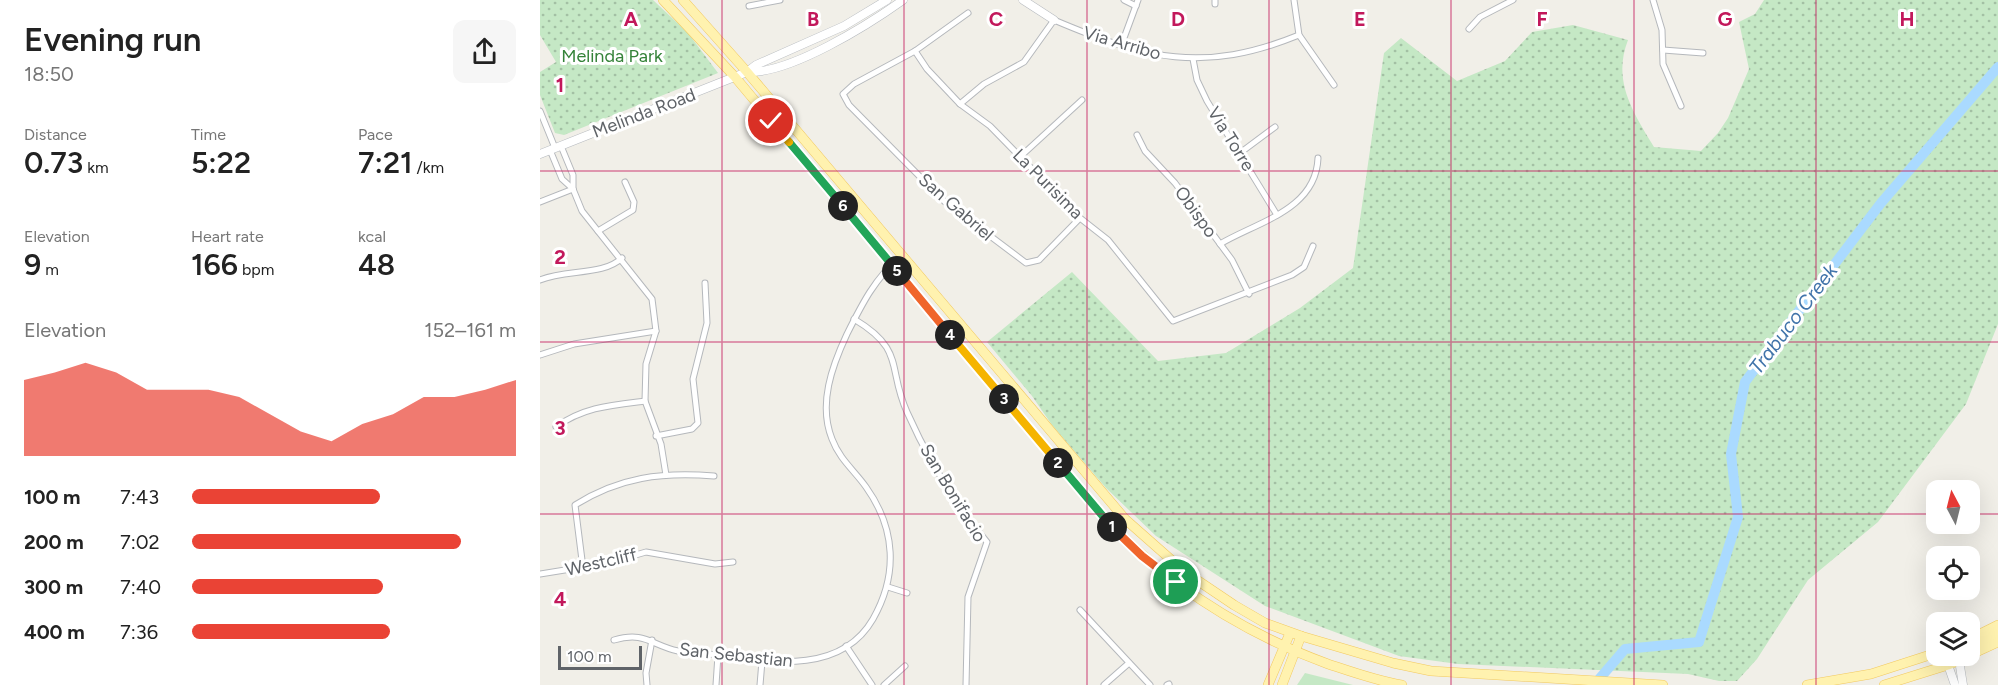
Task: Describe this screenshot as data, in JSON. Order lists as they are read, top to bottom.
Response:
{
  "streets": {
    "main road": ["Via Arribo", "Melinda Road"],
    "street": [
      "Via Torre",
      "La Purisima",
      "San Gabriel",
      "Obispo",
      "San Bonifacio",
      "Westcliff",
      "San Sebastian"
    ]
  },
  "crossings": [
    ["Via Arribo", "Via Torre"],
    ["La Purisima", "San Gabriel"],
    ["La Purisima", "Obispo"],
    ["San Bonifacio", "San Sebastian"]
  ],
  "water": ["Trabuco Creek"],
  "parks": ["Melinda Park"],
  "scale_bar": "100 m",
  "north": "top",
  "page": {
    "heading": ["Evening run", "18:50"],
    "stats": [
      ["Distance", "0.73 km"],
      ["Time", "5:22"],
      ["Pace", "7:21 /km"],
      ["Elevation", "9 m"],
      ["Heart rate", "166 bpm"],
      ["kcal", "48"]
    ],
    "pins": [
      "6",
      "5",
      "4",
      "3",
      "2",
      "1"
    ],
    "chart": ["Elevation", "152–161 m"],
    "list": [
      {
        "name": "100 m",
        "note": "7:43"
      },
      {
        "name": "200 m",
        "note": "7:02"
      },
      {
        "name": "300 m",
        "note": "7:40"
      },
      {
        "name": "400 m",
        "note": "7:36"
      }
    ],
    "scale": "100 m"
  },
  "grid": {
    "columns": [
      "A",
      "B",
      "C",
      "D",
      "E",
      "F",
      "G",
      "H"
    ],
    "rows": [
      "1",
      "2",
      "3",
      "4"
    ]
  }
}
